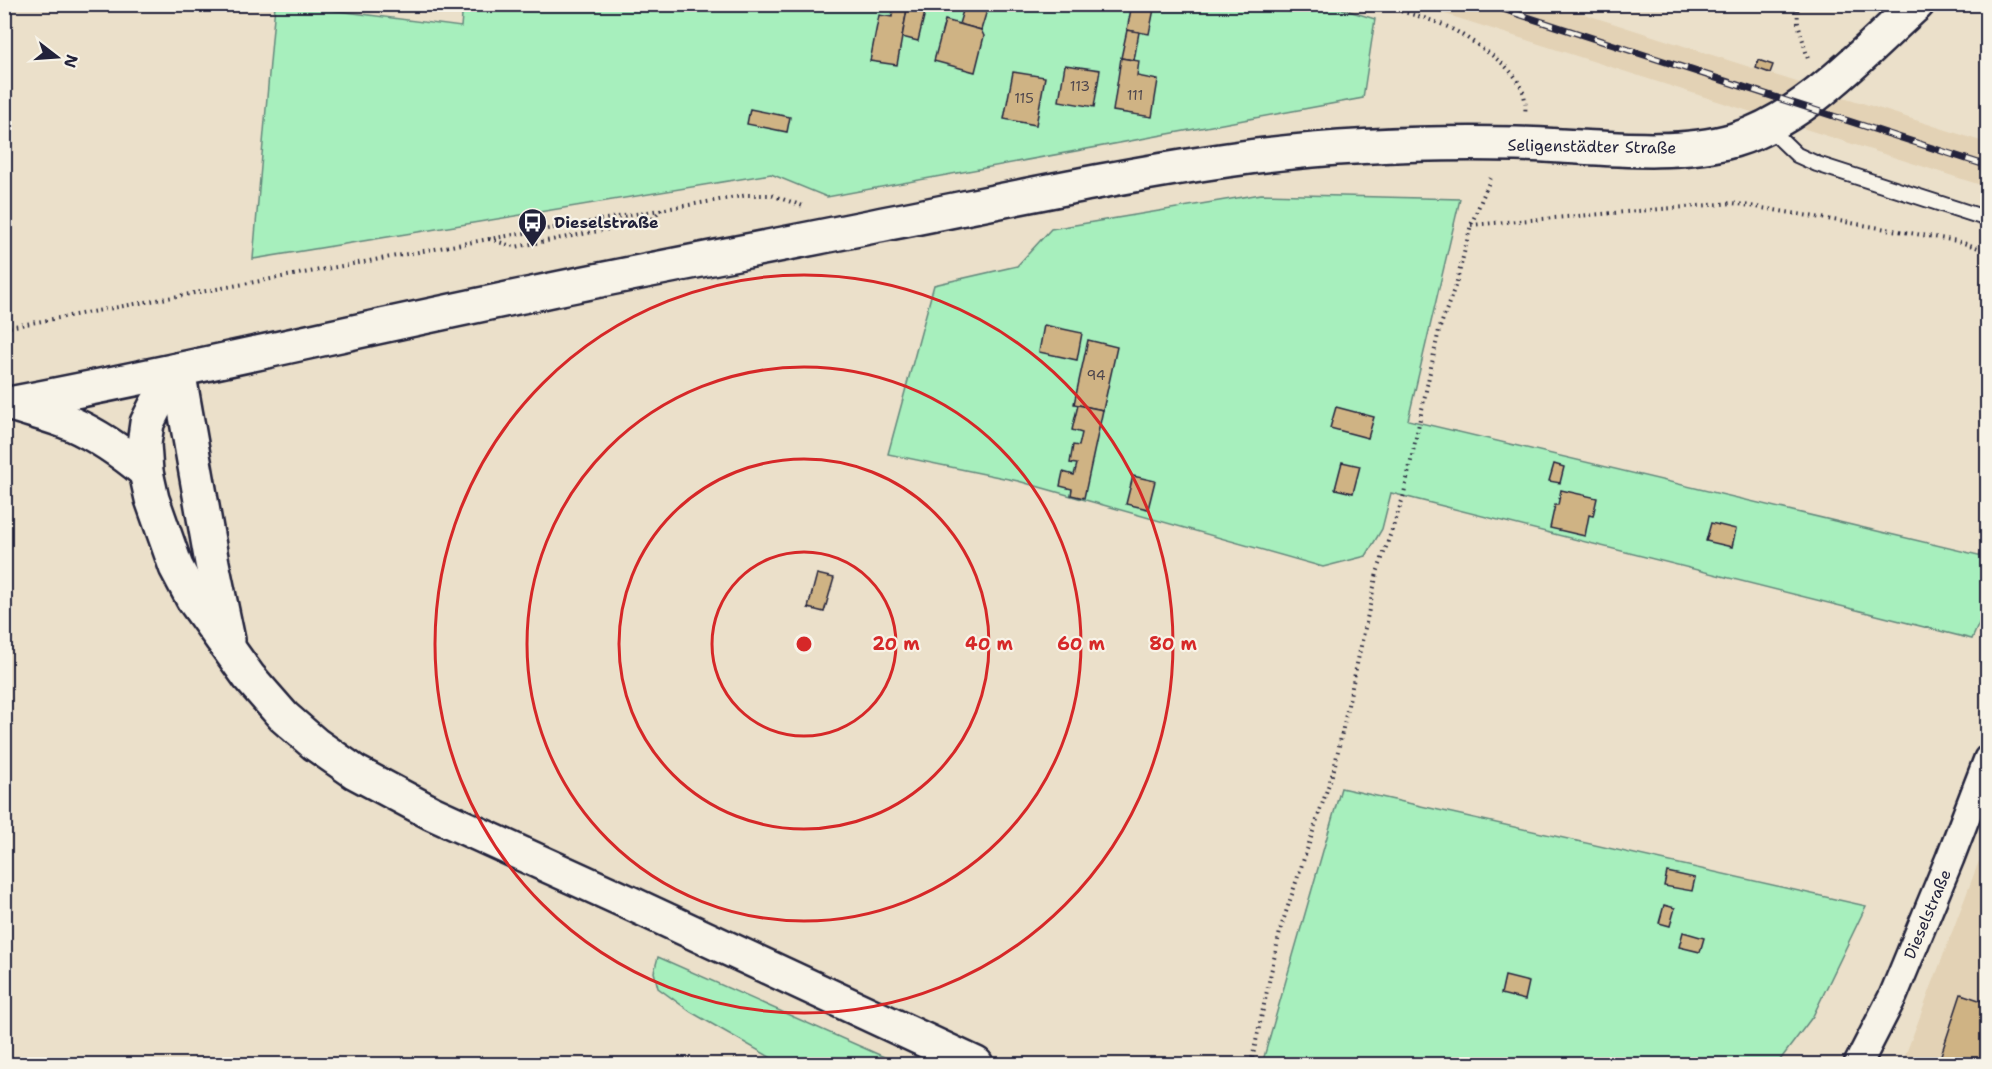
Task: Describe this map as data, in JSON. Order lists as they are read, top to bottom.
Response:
{
  "streets": {
    "main road": ["Seligenstädter Straße"],
    "street": ["Dieselstraße"]
  },
  "places": {
    "bus stop": ["Dieselstraße"]
  },
  "house_numbers": [
    "113",
    "111",
    "115",
    "94"
  ],
  "north": "right",
  "rings": [
    "20 m",
    "40 m",
    "60 m",
    "80 m"
  ]
}
